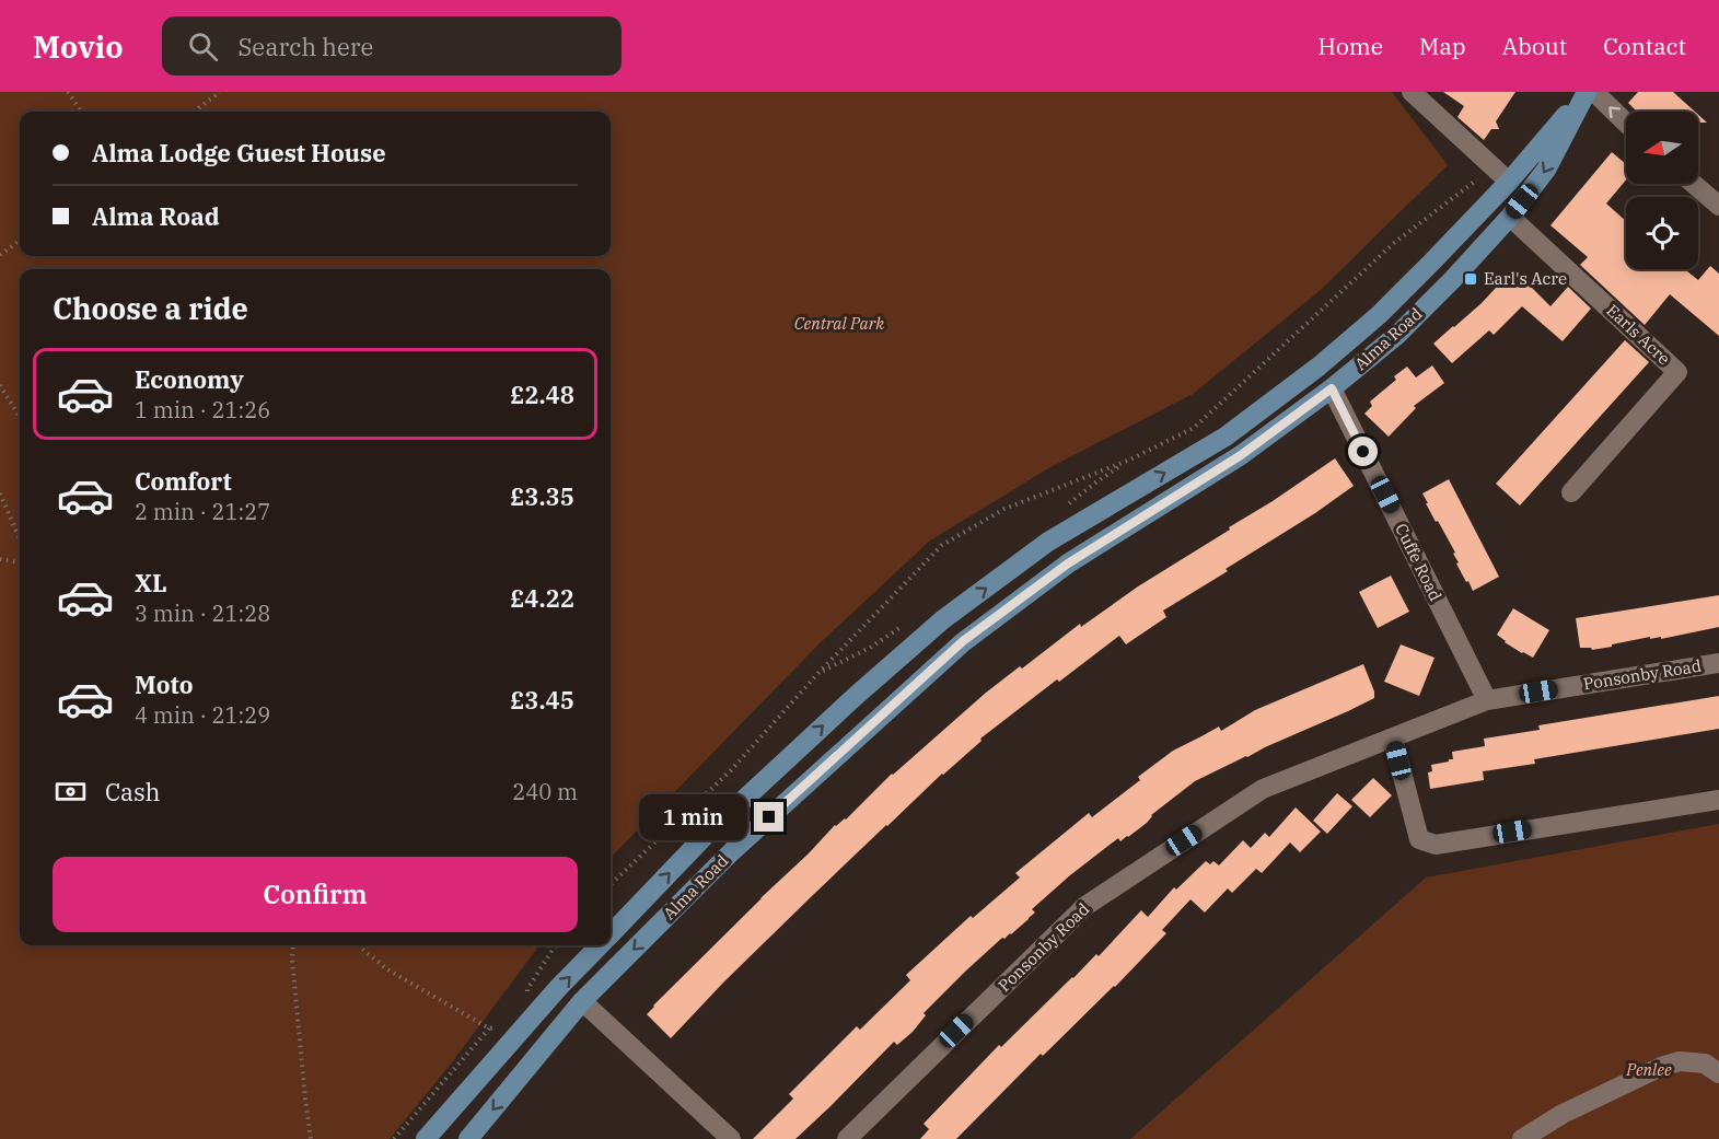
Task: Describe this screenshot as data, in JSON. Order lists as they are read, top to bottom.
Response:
{
  "streets": {
    "main road": ["Alma Road"],
    "street": ["Earls Acre", "Cuffe Road", "Ponsonby Road"]
  },
  "crossings": [
    ["Earls Acre", "Alma Road"],
    ["Alma Road", "Cuffe Road"],
    ["Cuffe Road", "Ponsonby Road"]
  ],
  "parks": ["Central Park", "Penlee"],
  "places": {
    "transit": ["Earl's Acre"]
  },
  "north": "left",
  "page": {
    "header": "Movio",
    "search": "Search here",
    "nav": [
      "Home",
      "Map",
      "About",
      "Contact"
    ],
    "banner": ["Alma Lodge Guest House", "Alma Road"],
    "heading": "Choose a ride",
    "list": [
      {
        "name": "Economy",
        "note": "1 min · 21:26",
        "value": "£2.48"
      },
      {
        "name": "Comfort",
        "note": "2 min · 21:27",
        "value": "£3.35"
      },
      {
        "name": "XL",
        "note": "3 min · 21:28",
        "value": "£4.22"
      },
      {
        "name": "Moto",
        "note": "4 min · 21:29",
        "value": "£3.45"
      }
    ],
    "pay": ["Cash", "240 m"],
    "bubble": "1 min",
    "buttons": "Confirm"
  }
}
